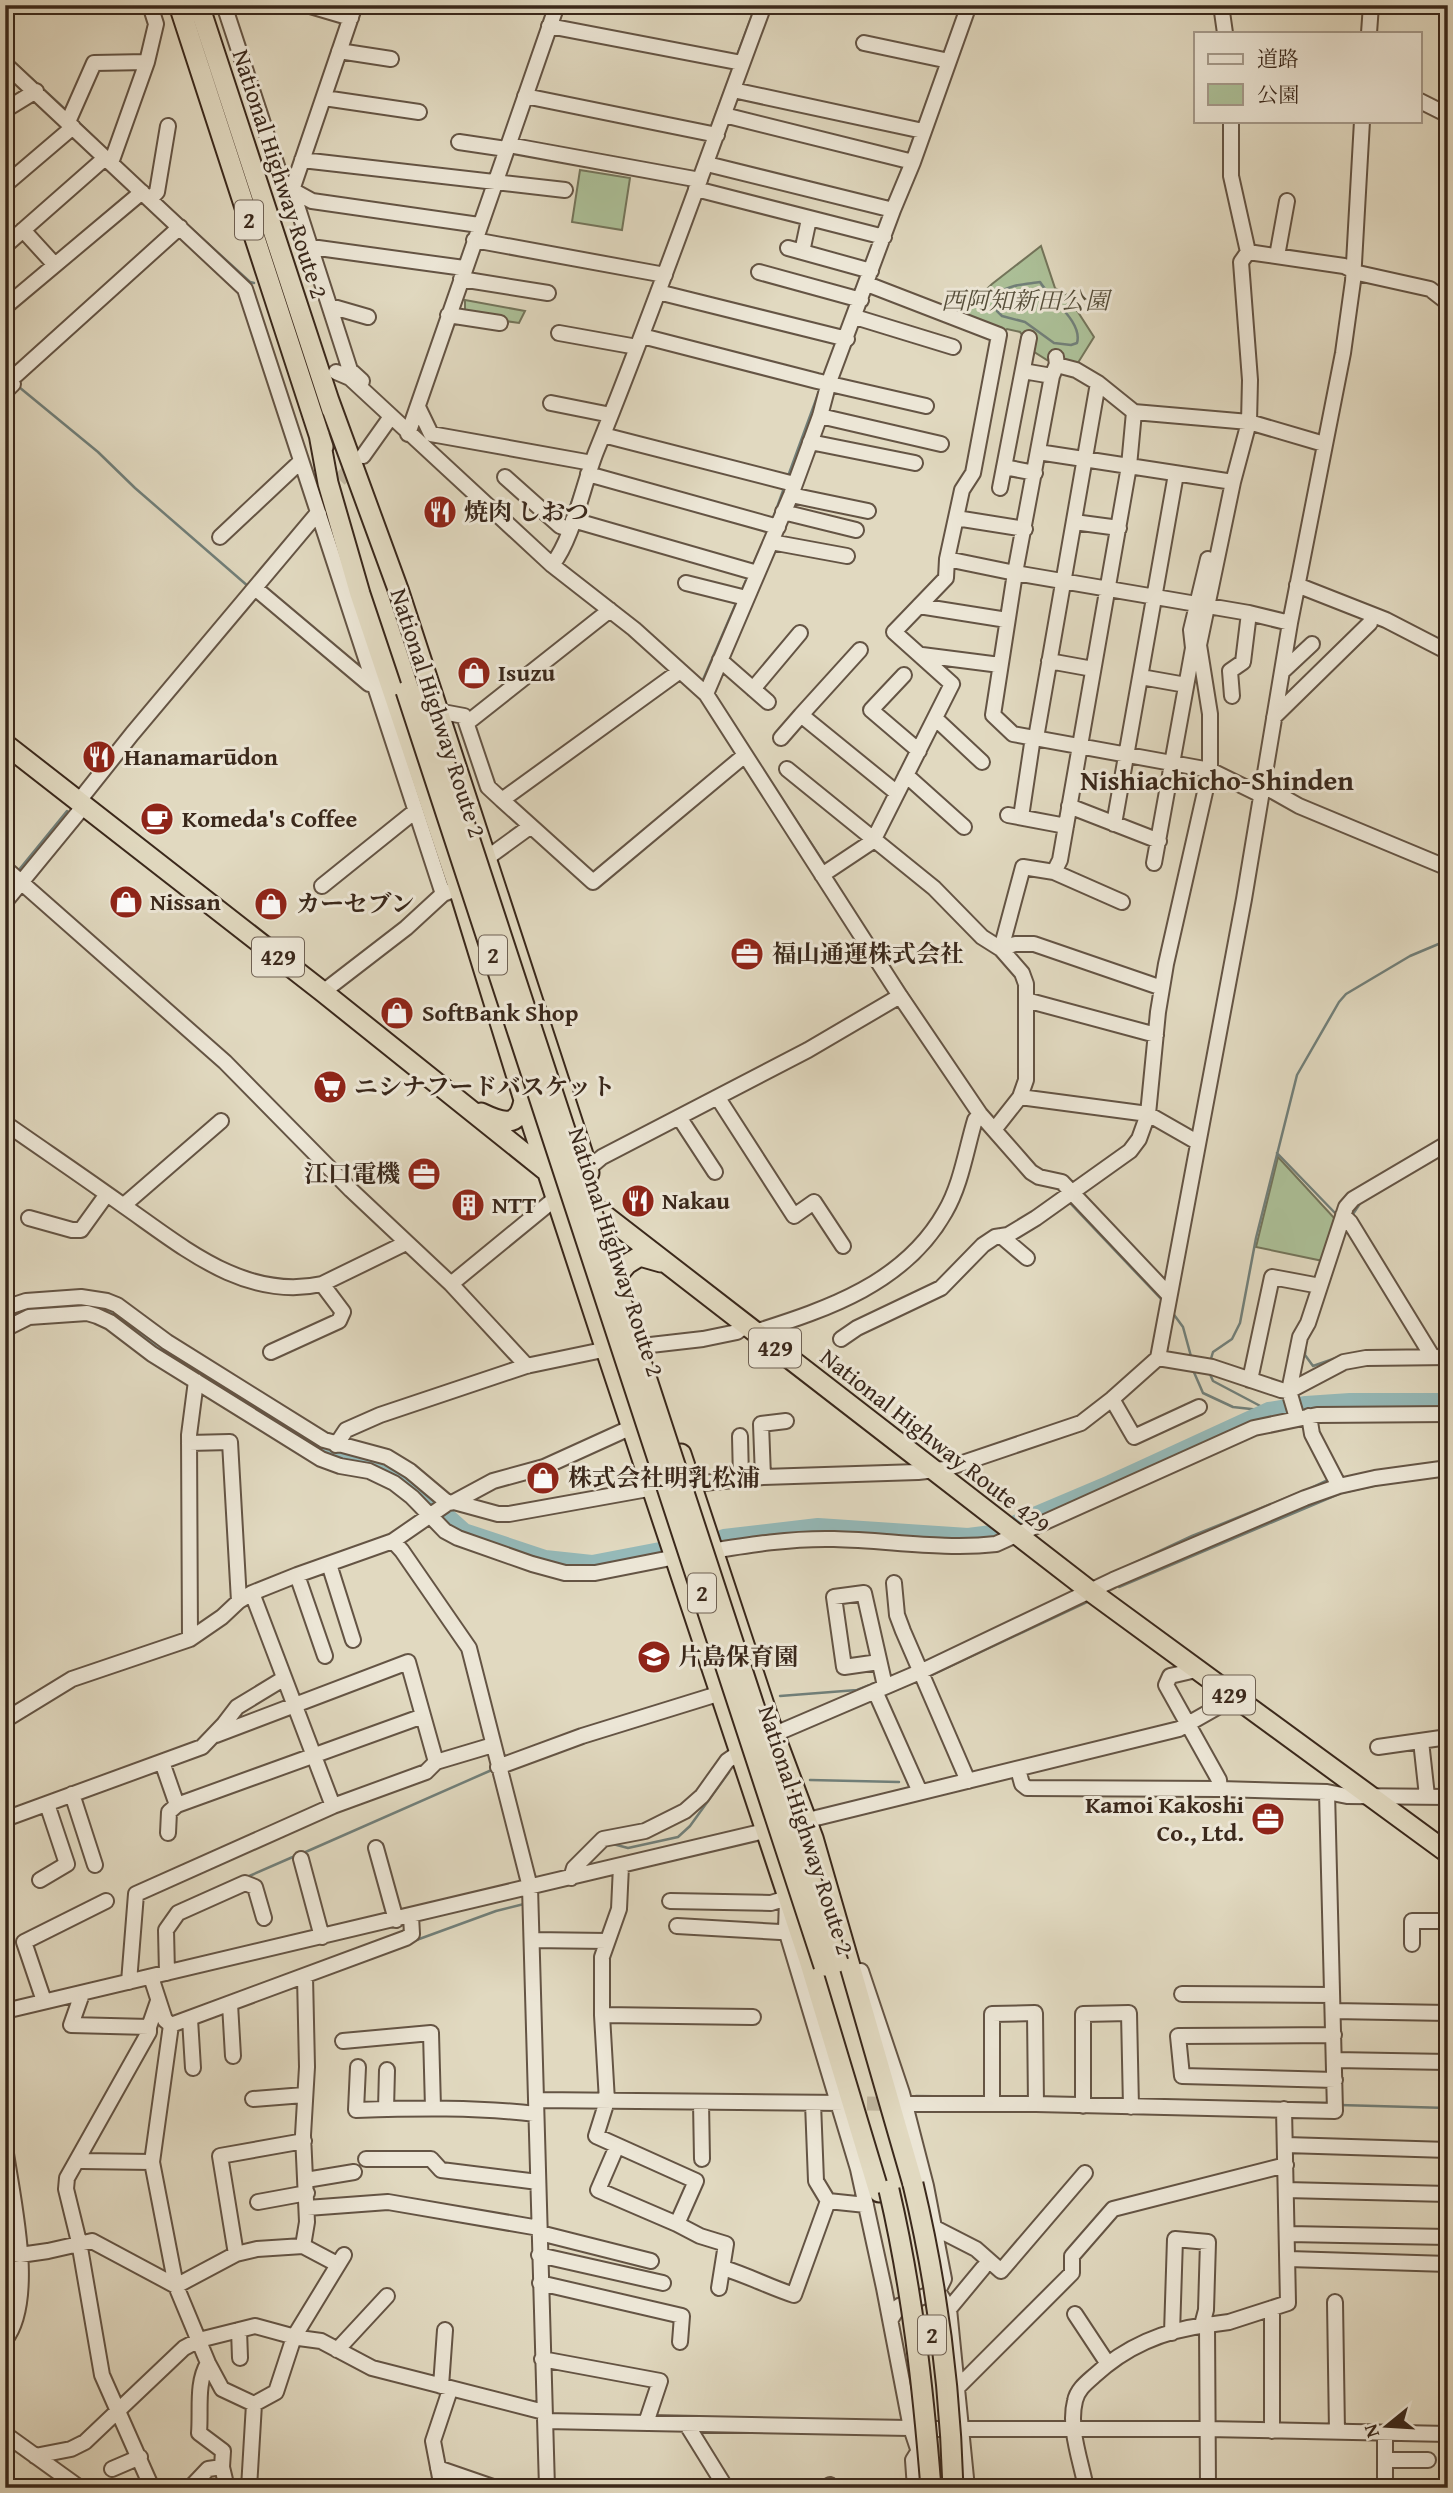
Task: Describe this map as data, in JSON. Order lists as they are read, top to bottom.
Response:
{
  "streets": {
    "highway": [
      "National Highway Route 2",
      "2",
      "429",
      "National Highway Route 429"
    ]
  },
  "districts": ["Nishiachicho-Shinden"],
  "parks": ["西阿知新田公園"],
  "places": {
    "restaurant": ["焼肉 しおつ", "Hanamarūdon", "Nakau"],
    "shop": [
      "Isuzu",
      "Nissan",
      "カーセブン",
      "SoftBank Shop",
      "株式会社明乳松浦"
    ],
    "cafe": ["Komeda's Coffee"],
    "office": ["福山通運株式会社", "江口電機", "Kamoi Kakoshi Co., Ltd."],
    "supermarket": ["ニシナフードバスケット"],
    "building": ["NTT"],
    "school or university": ["片島保育園"]
  },
  "legend": ["道路", "公園"],
  "north": "left"
}
